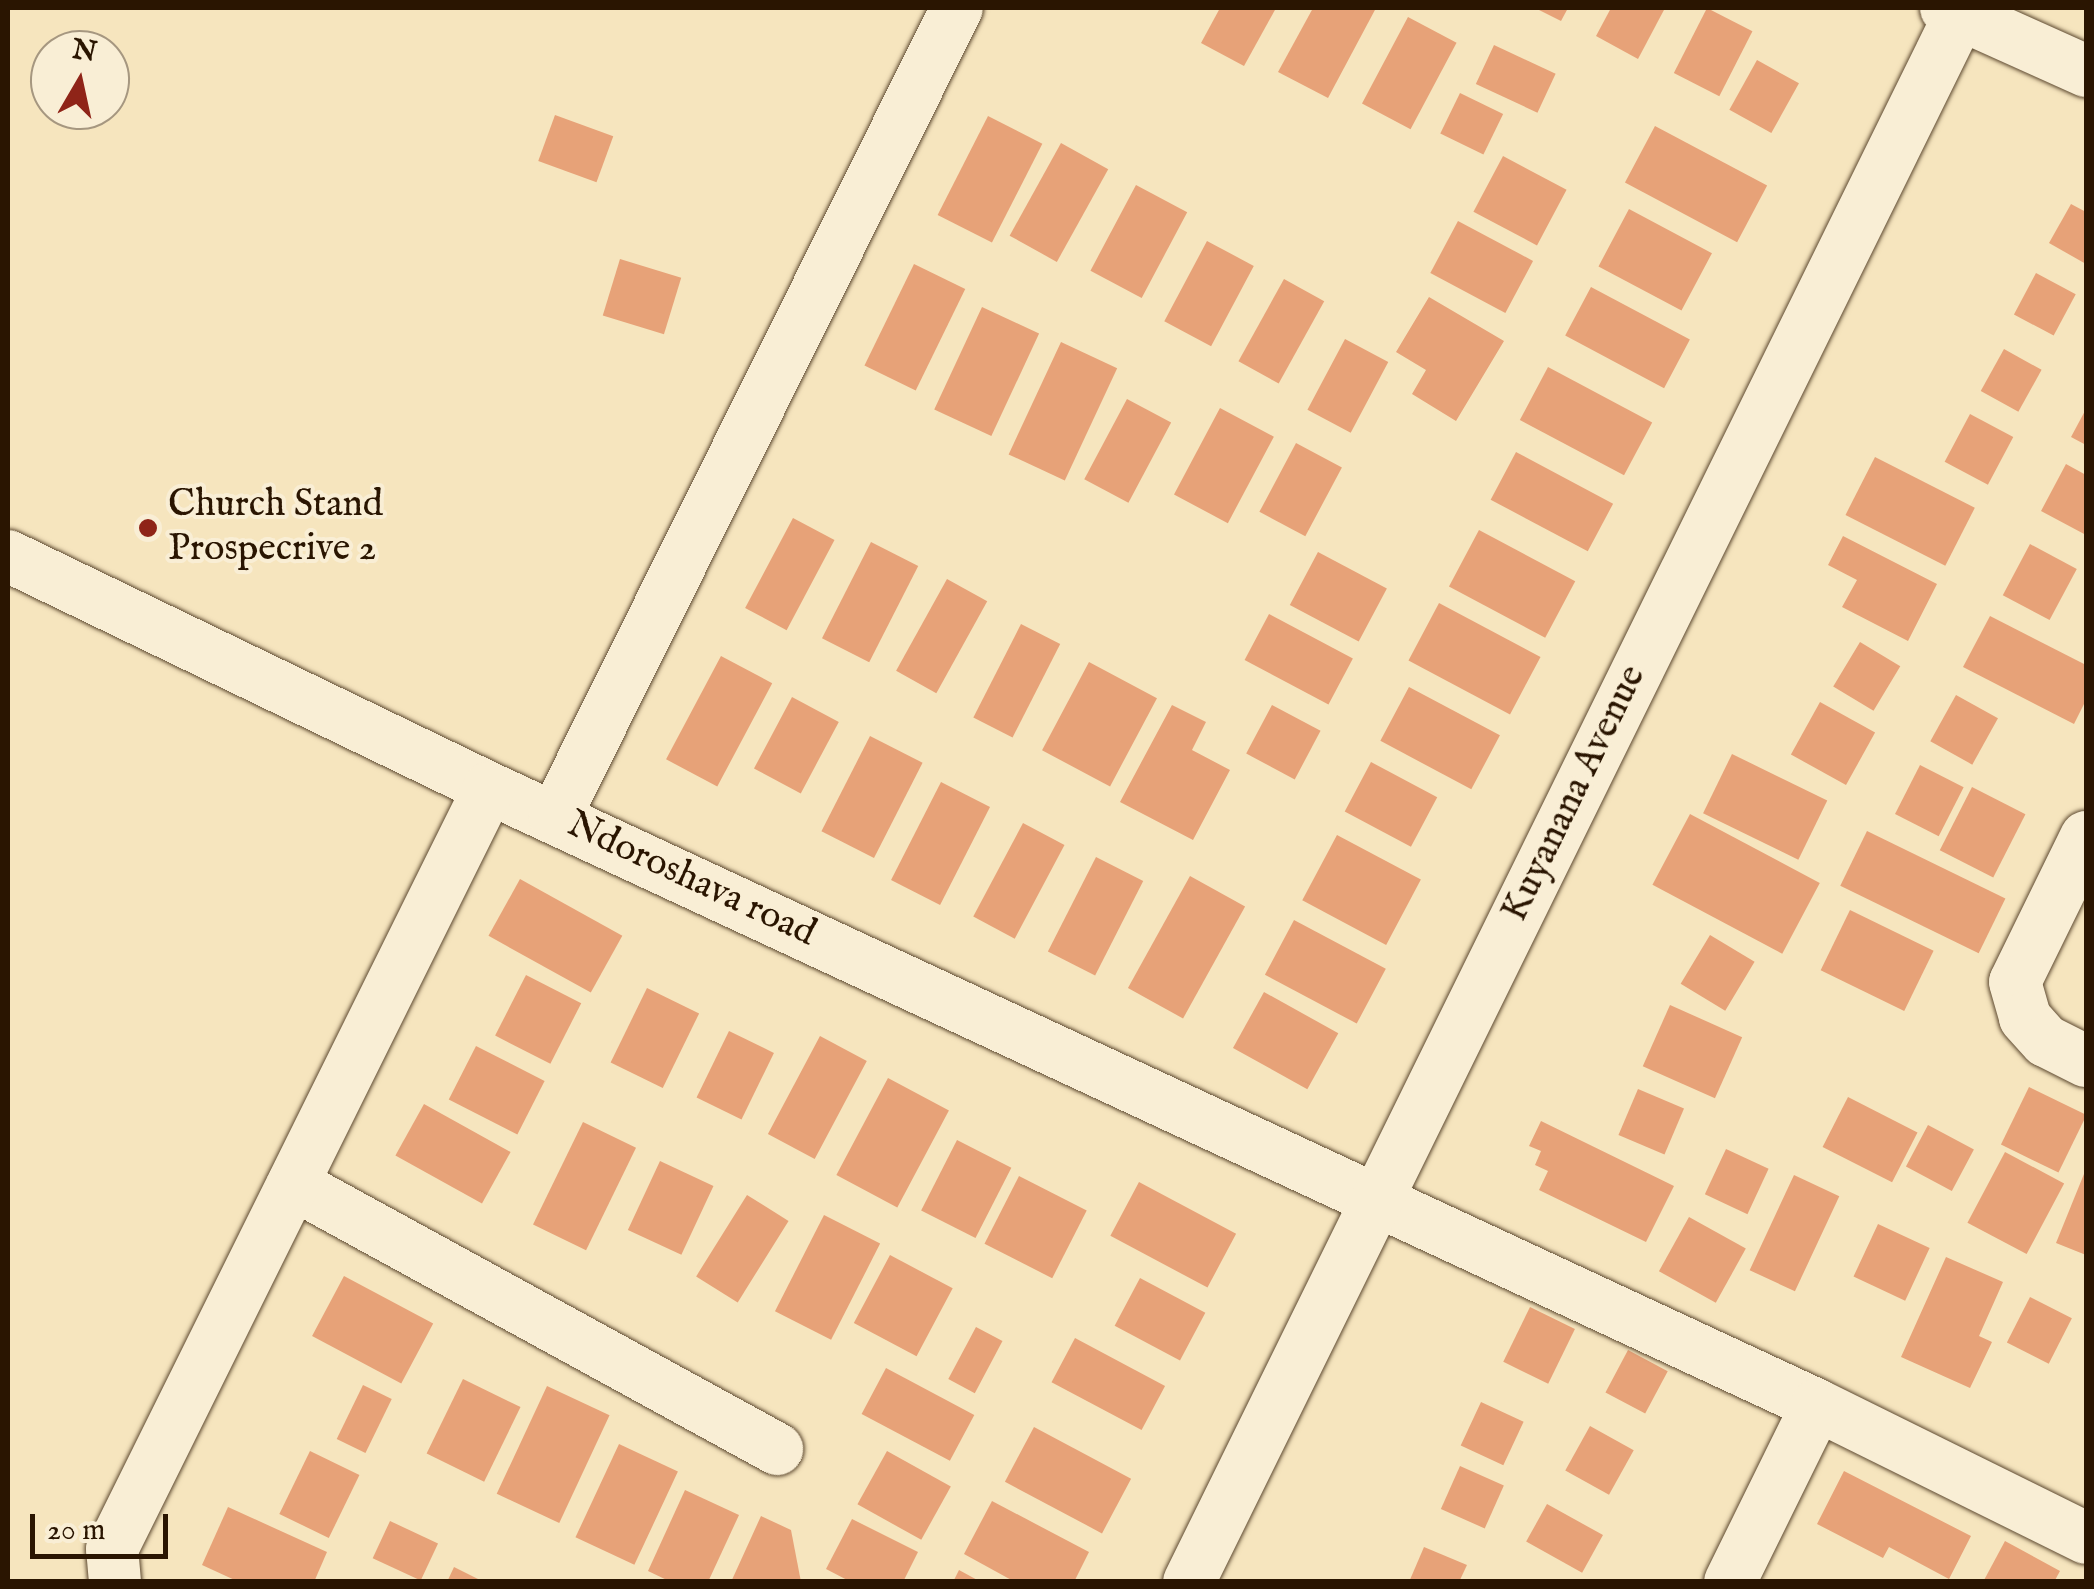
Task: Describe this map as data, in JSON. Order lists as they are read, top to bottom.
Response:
{
  "streets": {
    "street": ["Kuyanana Avenue", "Ndoroshava road"]
  },
  "crossings": [
    ["Kuyanana Avenue", "Ndoroshava road"]
  ],
  "places": ["Church Stand Prospecrive 2"],
  "scale_bar": "20 m",
  "north": "top"
}
